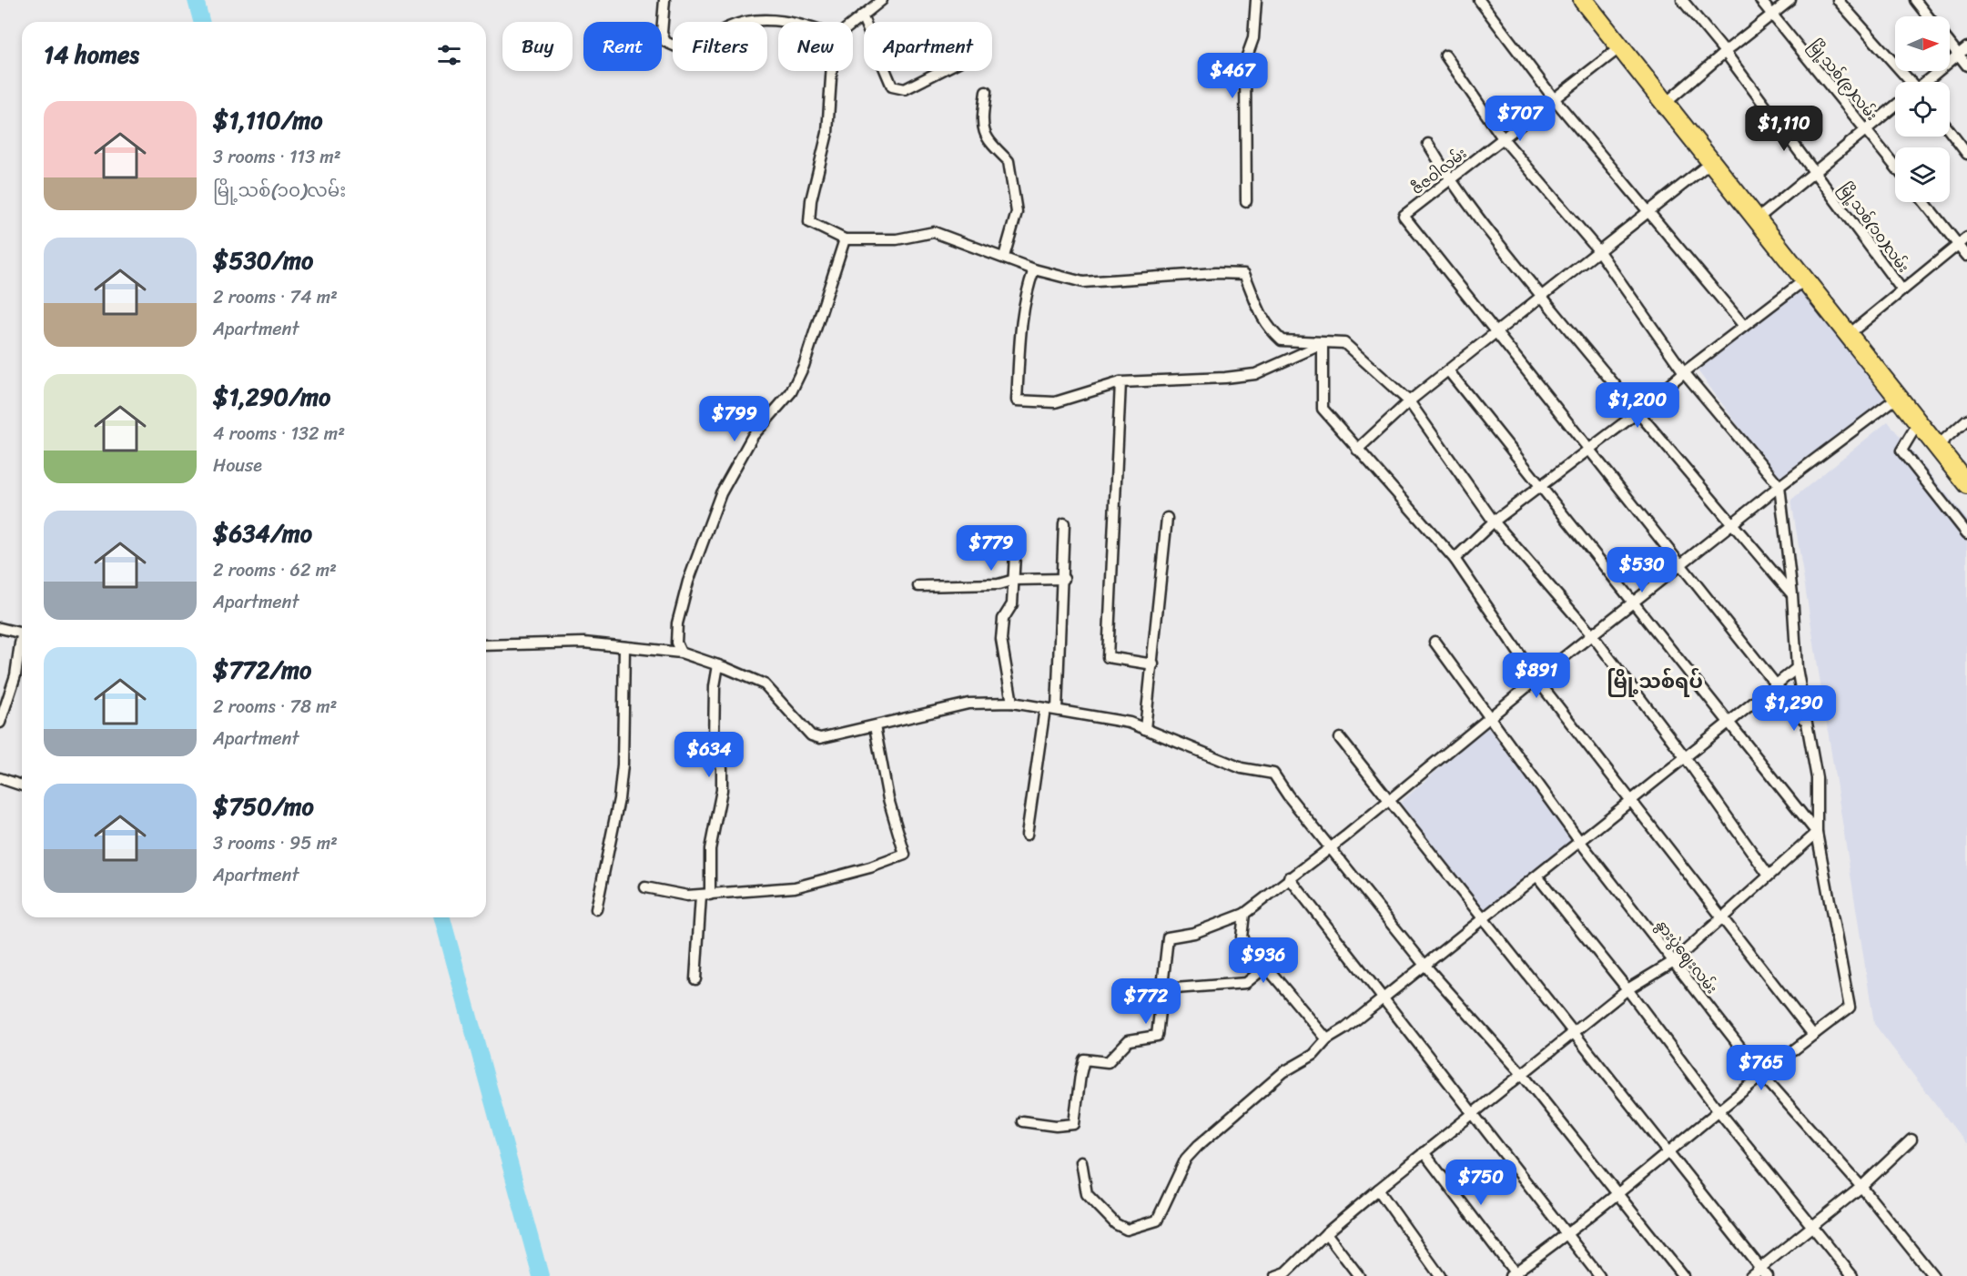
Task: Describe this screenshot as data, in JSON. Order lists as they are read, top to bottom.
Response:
{
  "streets": {
    "street": [
      "မြို့သစ်(၉)လမ်း",
      "ဇီဇဝါလမ်း",
      "မြို့သစ်(၁၀)လမ်း",
      "နွားပွဲဈေးလမ်း"
    ]
  },
  "districts": ["မြို့သစ်ရပ်"],
  "north": "right",
  "page": {
    "chip": [
      "Buy",
      "Rent",
      "Filters",
      "New",
      "Apartment"
    ],
    "heading": "14 homes",
    "price": [
      "$467",
      "$707",
      "$1,110",
      "$1,200",
      "$799",
      "$779",
      "$530",
      "$891",
      "$1,290",
      "$634",
      "$936",
      "$772",
      "$765",
      "$750"
    ],
    "list": [
      {
        "name": "$1,110/mo",
        "note": "3 rooms · 113 m² · မြို့သစ်(၁၀)လမ်း"
      },
      {
        "name": "$530/mo",
        "note": "2 rooms · 74 m² · Apartment"
      },
      {
        "name": "$1,290/mo",
        "note": "4 rooms · 132 m² · House"
      },
      {
        "name": "$634/mo",
        "note": "2 rooms · 62 m² · Apartment"
      },
      {
        "name": "$772/mo",
        "note": "2 rooms · 78 m² · Apartment"
      },
      {
        "name": "$750/mo",
        "note": "3 rooms · 95 m² · Apartment"
      }
    ]
  }
}
